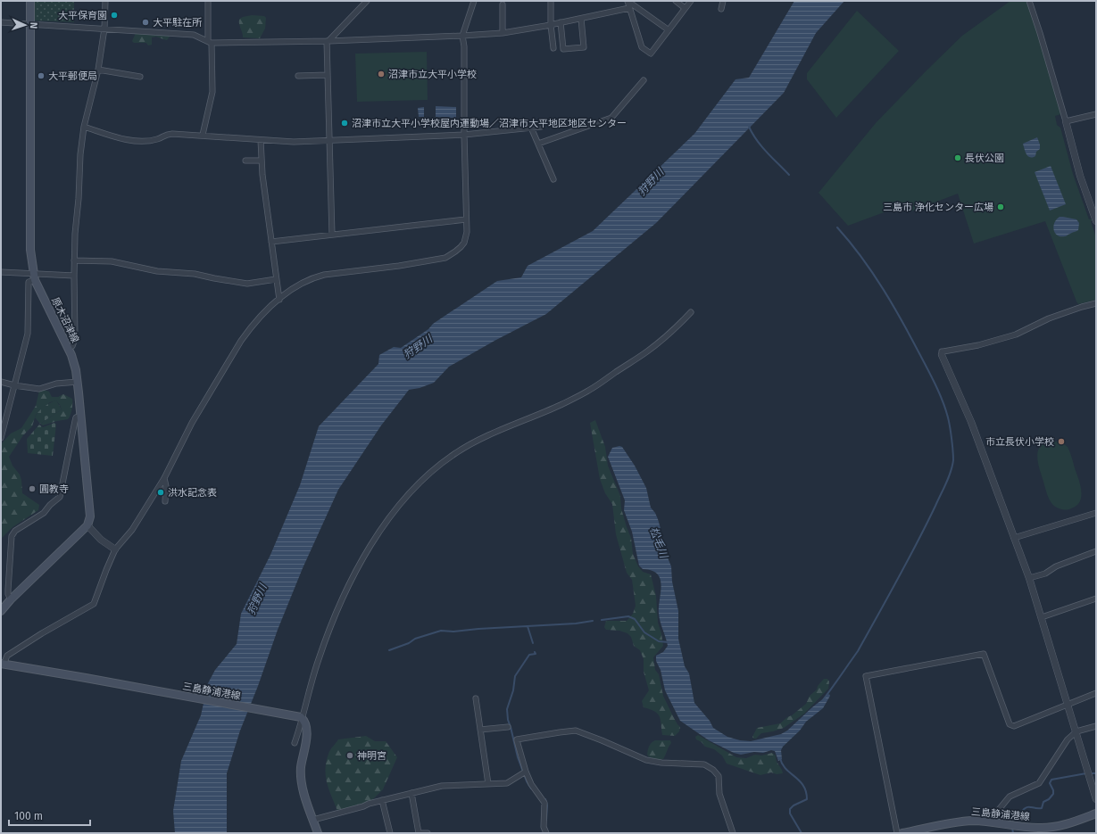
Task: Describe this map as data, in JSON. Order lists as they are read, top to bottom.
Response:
{
  "streets": {
    "main road": ["原木沼津線", "三島静浦港線"]
  },
  "water": ["狩野川", "松毛川"],
  "places": [
    "大平保育園",
    "大平駐在所",
    "沼津市立大平小学校",
    "大平郵便局",
    "沼津市立大平小学校屋内運動場／沼津市大平地区地区センター",
    "長伏公園",
    "三島市 浄化センター広場",
    "市立長伏小学校",
    "圓教寺",
    "洪水記念表",
    "神明宮"
  ],
  "scale_bar": "100 m",
  "north": "right"
}
